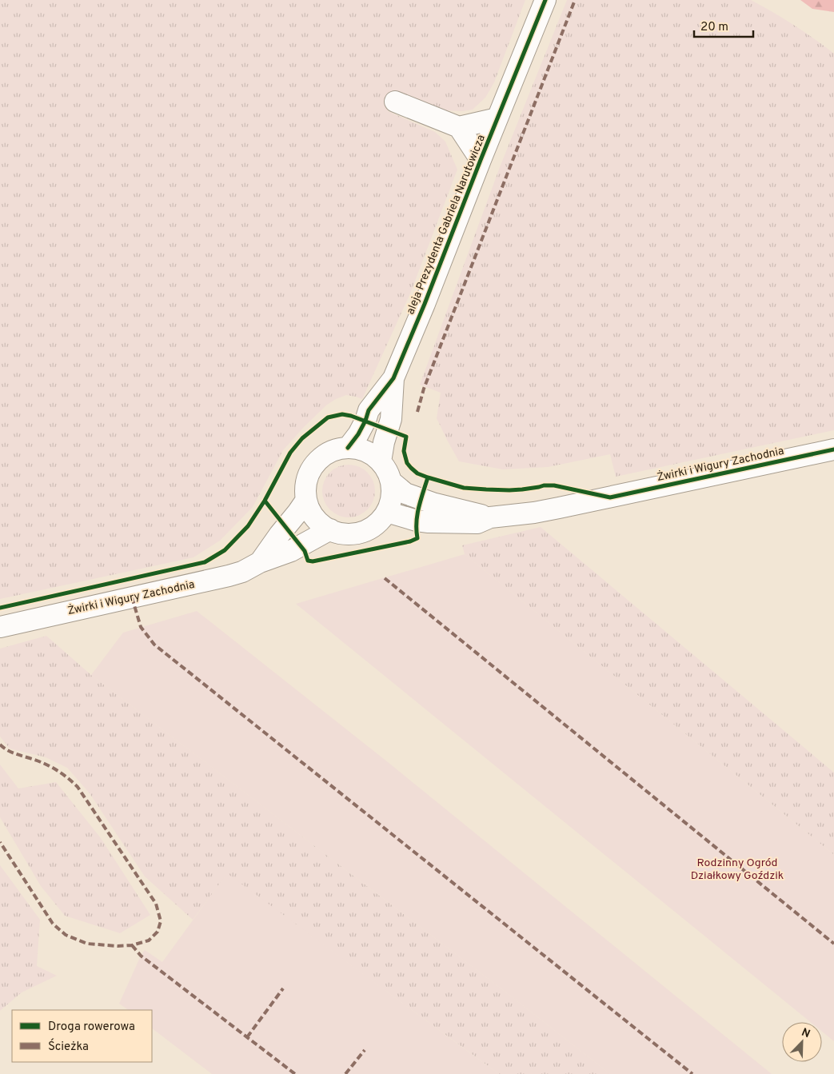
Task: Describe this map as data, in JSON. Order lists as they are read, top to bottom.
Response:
{
  "streets": {
    "street": ["aleja Prezydenta Gabriela Narutowicza", "Żwirki i Wigury Zachodnia"]
  },
  "crossings": [
    ["aleja Prezydenta Gabriela Narutowicza", "Żwirki i Wigury Zachodnia"]
  ],
  "parks": ["Rodzinny Ogród Działkowy Goździk"],
  "legend": ["Droga rowerowa", "Ścieżka"],
  "scale_bar": "20 m",
  "north": "top right"
}
